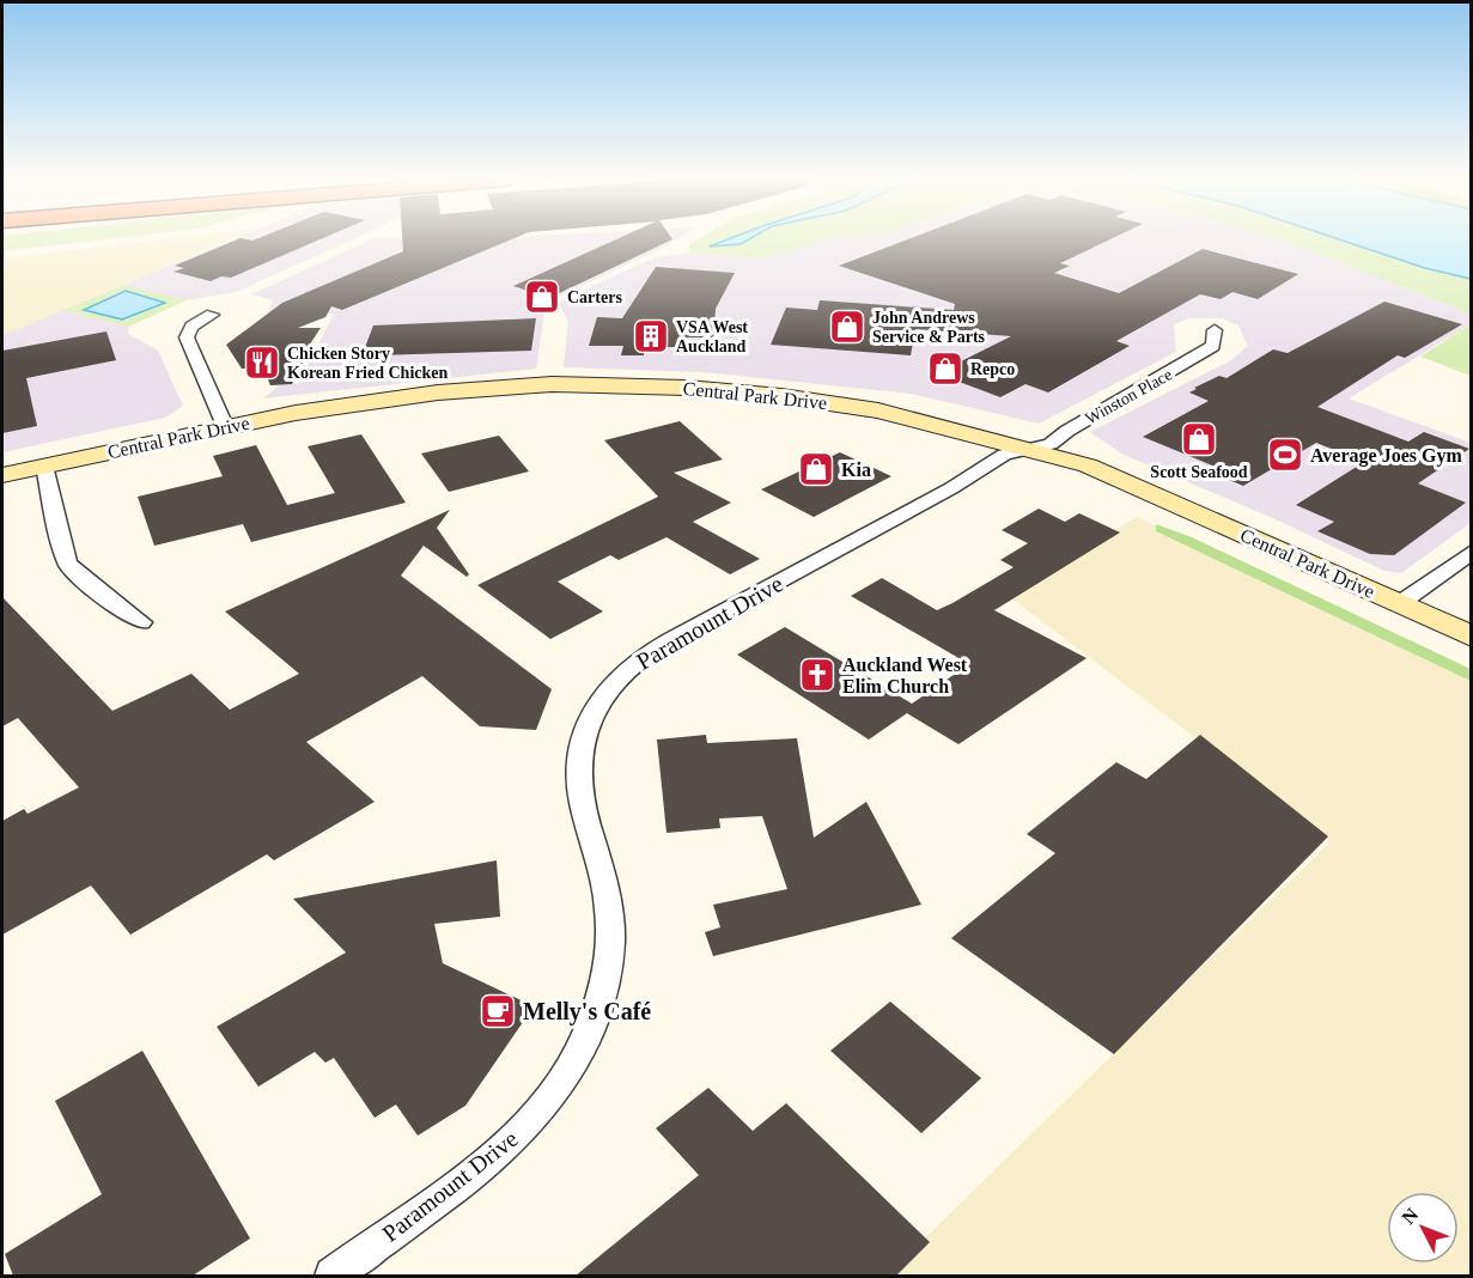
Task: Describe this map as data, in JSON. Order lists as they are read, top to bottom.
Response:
{
  "streets": {
    "main road": ["Central Park Drive"],
    "street": ["Winston Place", "Paramount Drive"]
  },
  "crossings": [
    ["Central Park Drive", "Winston Place"],
    ["Central Park Drive", "Paramount Drive"],
    ["Winston Place", "Paramount Drive"]
  ],
  "places": {
    "shop": [
      "Carters",
      "John Andrews Service & Parts",
      "Repco",
      "Scott Seafood",
      "Kia"
    ],
    "building": ["VSA West Auckland"],
    "restaurant": ["Chicken Story Korean Fried Chicken"],
    "sports": ["Average Joes Gym"],
    "church": ["Auckland West Elim Church"],
    "cafe": ["Melly's Café"]
  },
  "north": "top left"
}
